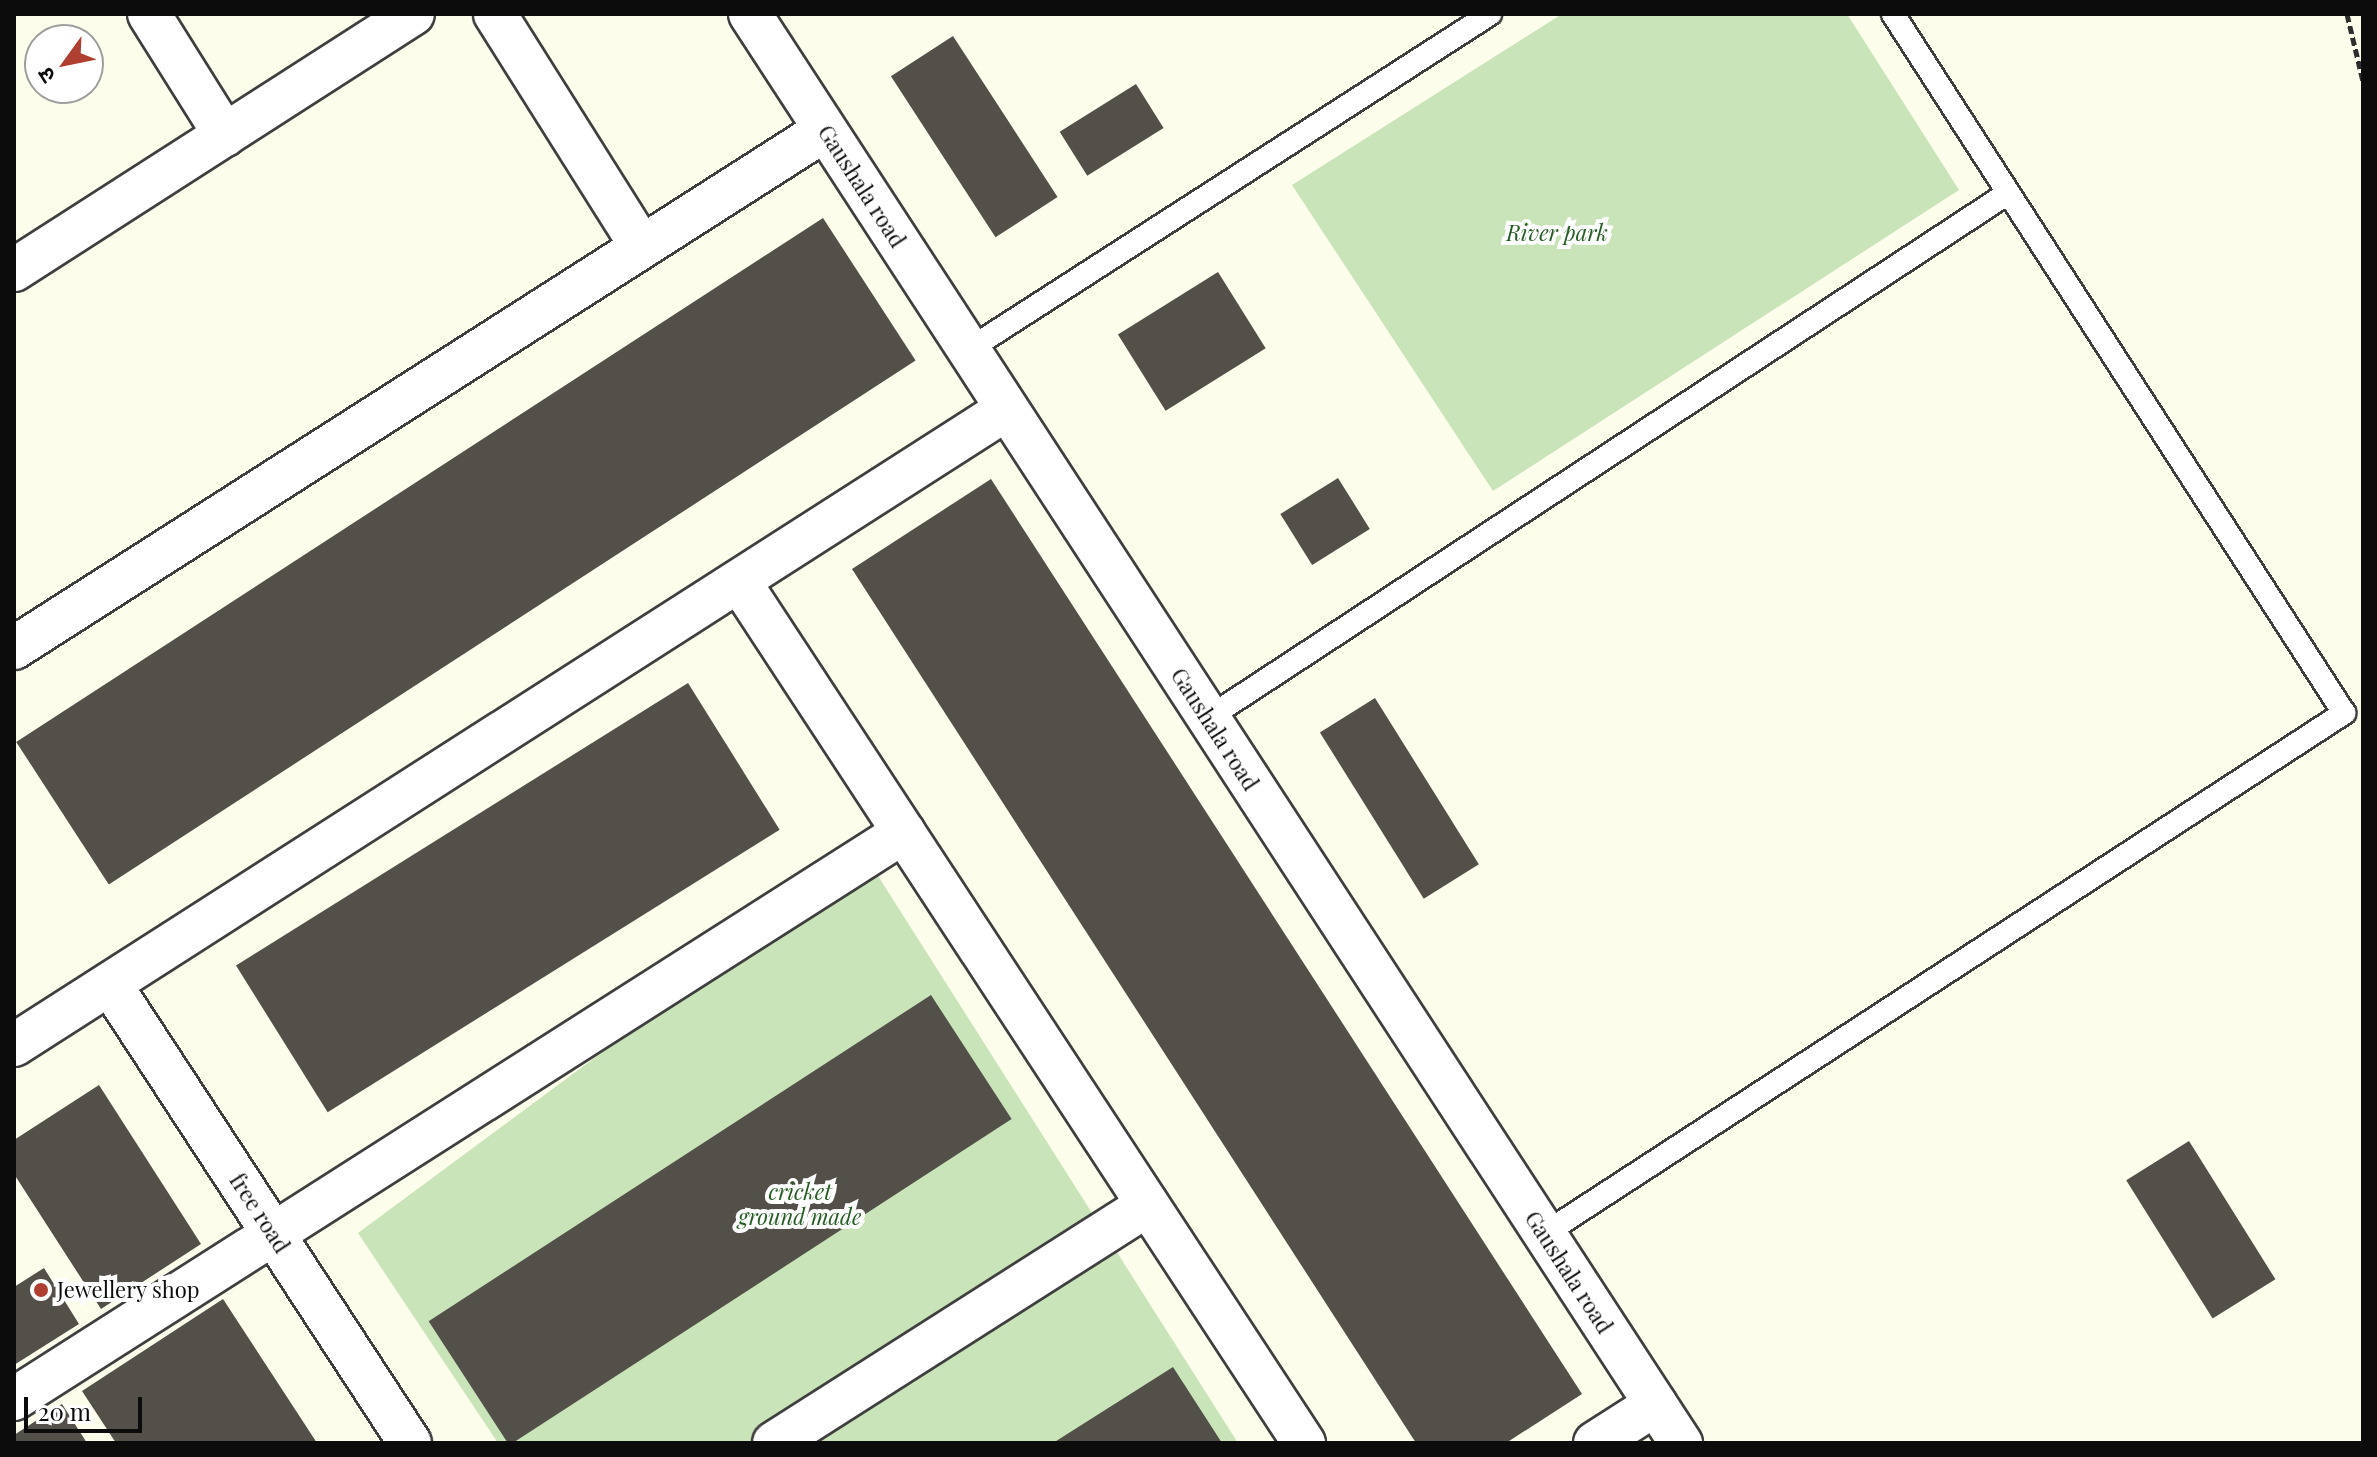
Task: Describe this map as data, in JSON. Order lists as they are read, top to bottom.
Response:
{
  "streets": {
    "street": ["Gaushala road", "free road"]
  },
  "parks": ["River park", "cricket ground made"],
  "places": ["Jewellery shop"],
  "scale_bar": "20 m",
  "north": "bottom left"
}
